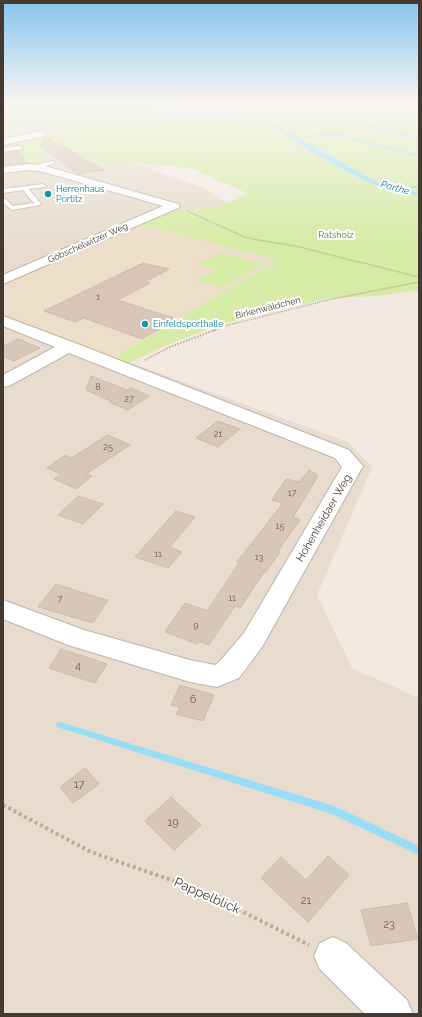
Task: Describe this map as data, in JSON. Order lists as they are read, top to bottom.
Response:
{
  "streets": {
    "street": ["Göbschelwitzer Weg", "Hohenheidaer Weg"],
    "path": ["Birkenwäldchen", "Pappelblick"]
  },
  "crossings": [
    ["Birkenwäldchen", "Hohenheidaer Weg"]
  ],
  "water": ["Parthe"],
  "parks": ["Ratsholz"],
  "places": ["Herrenhaus Portitz", "Einfeldsporthalle"],
  "house_numbers": [
    "1",
    "8",
    "27",
    "21",
    "25",
    "17",
    "15",
    "11",
    "13",
    "11",
    "7",
    "9",
    "4",
    "6",
    "17",
    "19",
    "21",
    "23"
  ]
}
